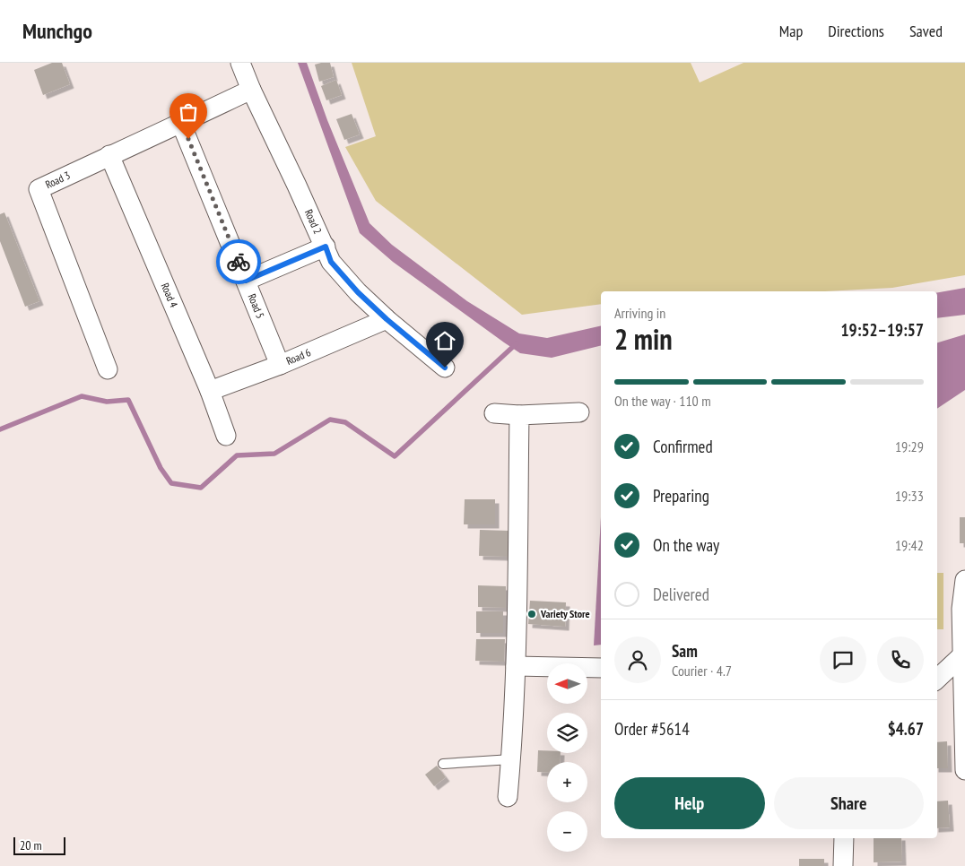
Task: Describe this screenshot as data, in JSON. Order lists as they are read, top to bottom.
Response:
{
  "streets": {
    "street": [
      "Road 3",
      "Road 2",
      "Road 4",
      "Road 5",
      "Road 6"
    ]
  },
  "crossings": [
    ["Road 3", "Road 2"],
    ["Road 3", "Road 4"],
    ["Road 3", "Road 5"],
    ["Road 2", "Road 6"],
    ["Road 4", "Road 6"],
    ["Road 5", "Road 6"]
  ],
  "places": ["Variety Store"],
  "scale_bar": "20 m",
  "north": "left",
  "page": {
    "header": "Munchgo",
    "nav": ["Map", "Directions", "Saved"],
    "heading": ["2 min", "Arriving in", "19:52–19:57"],
    "panel": [
      "Sam",
      "Courier · 4.7",
      "Order #5614",
      "$4.67"
    ],
    "bar": "On the way · 110 m",
    "list": [
      ["Confirmed", "19:29"],
      ["Preparing", "19:33"],
      ["On the way", "19:42"],
      "Delivered"
    ],
    "map_buttons": ["+", "−"],
    "buttons": ["Help", "Share"],
    "scale": "20 m"
  }
}
